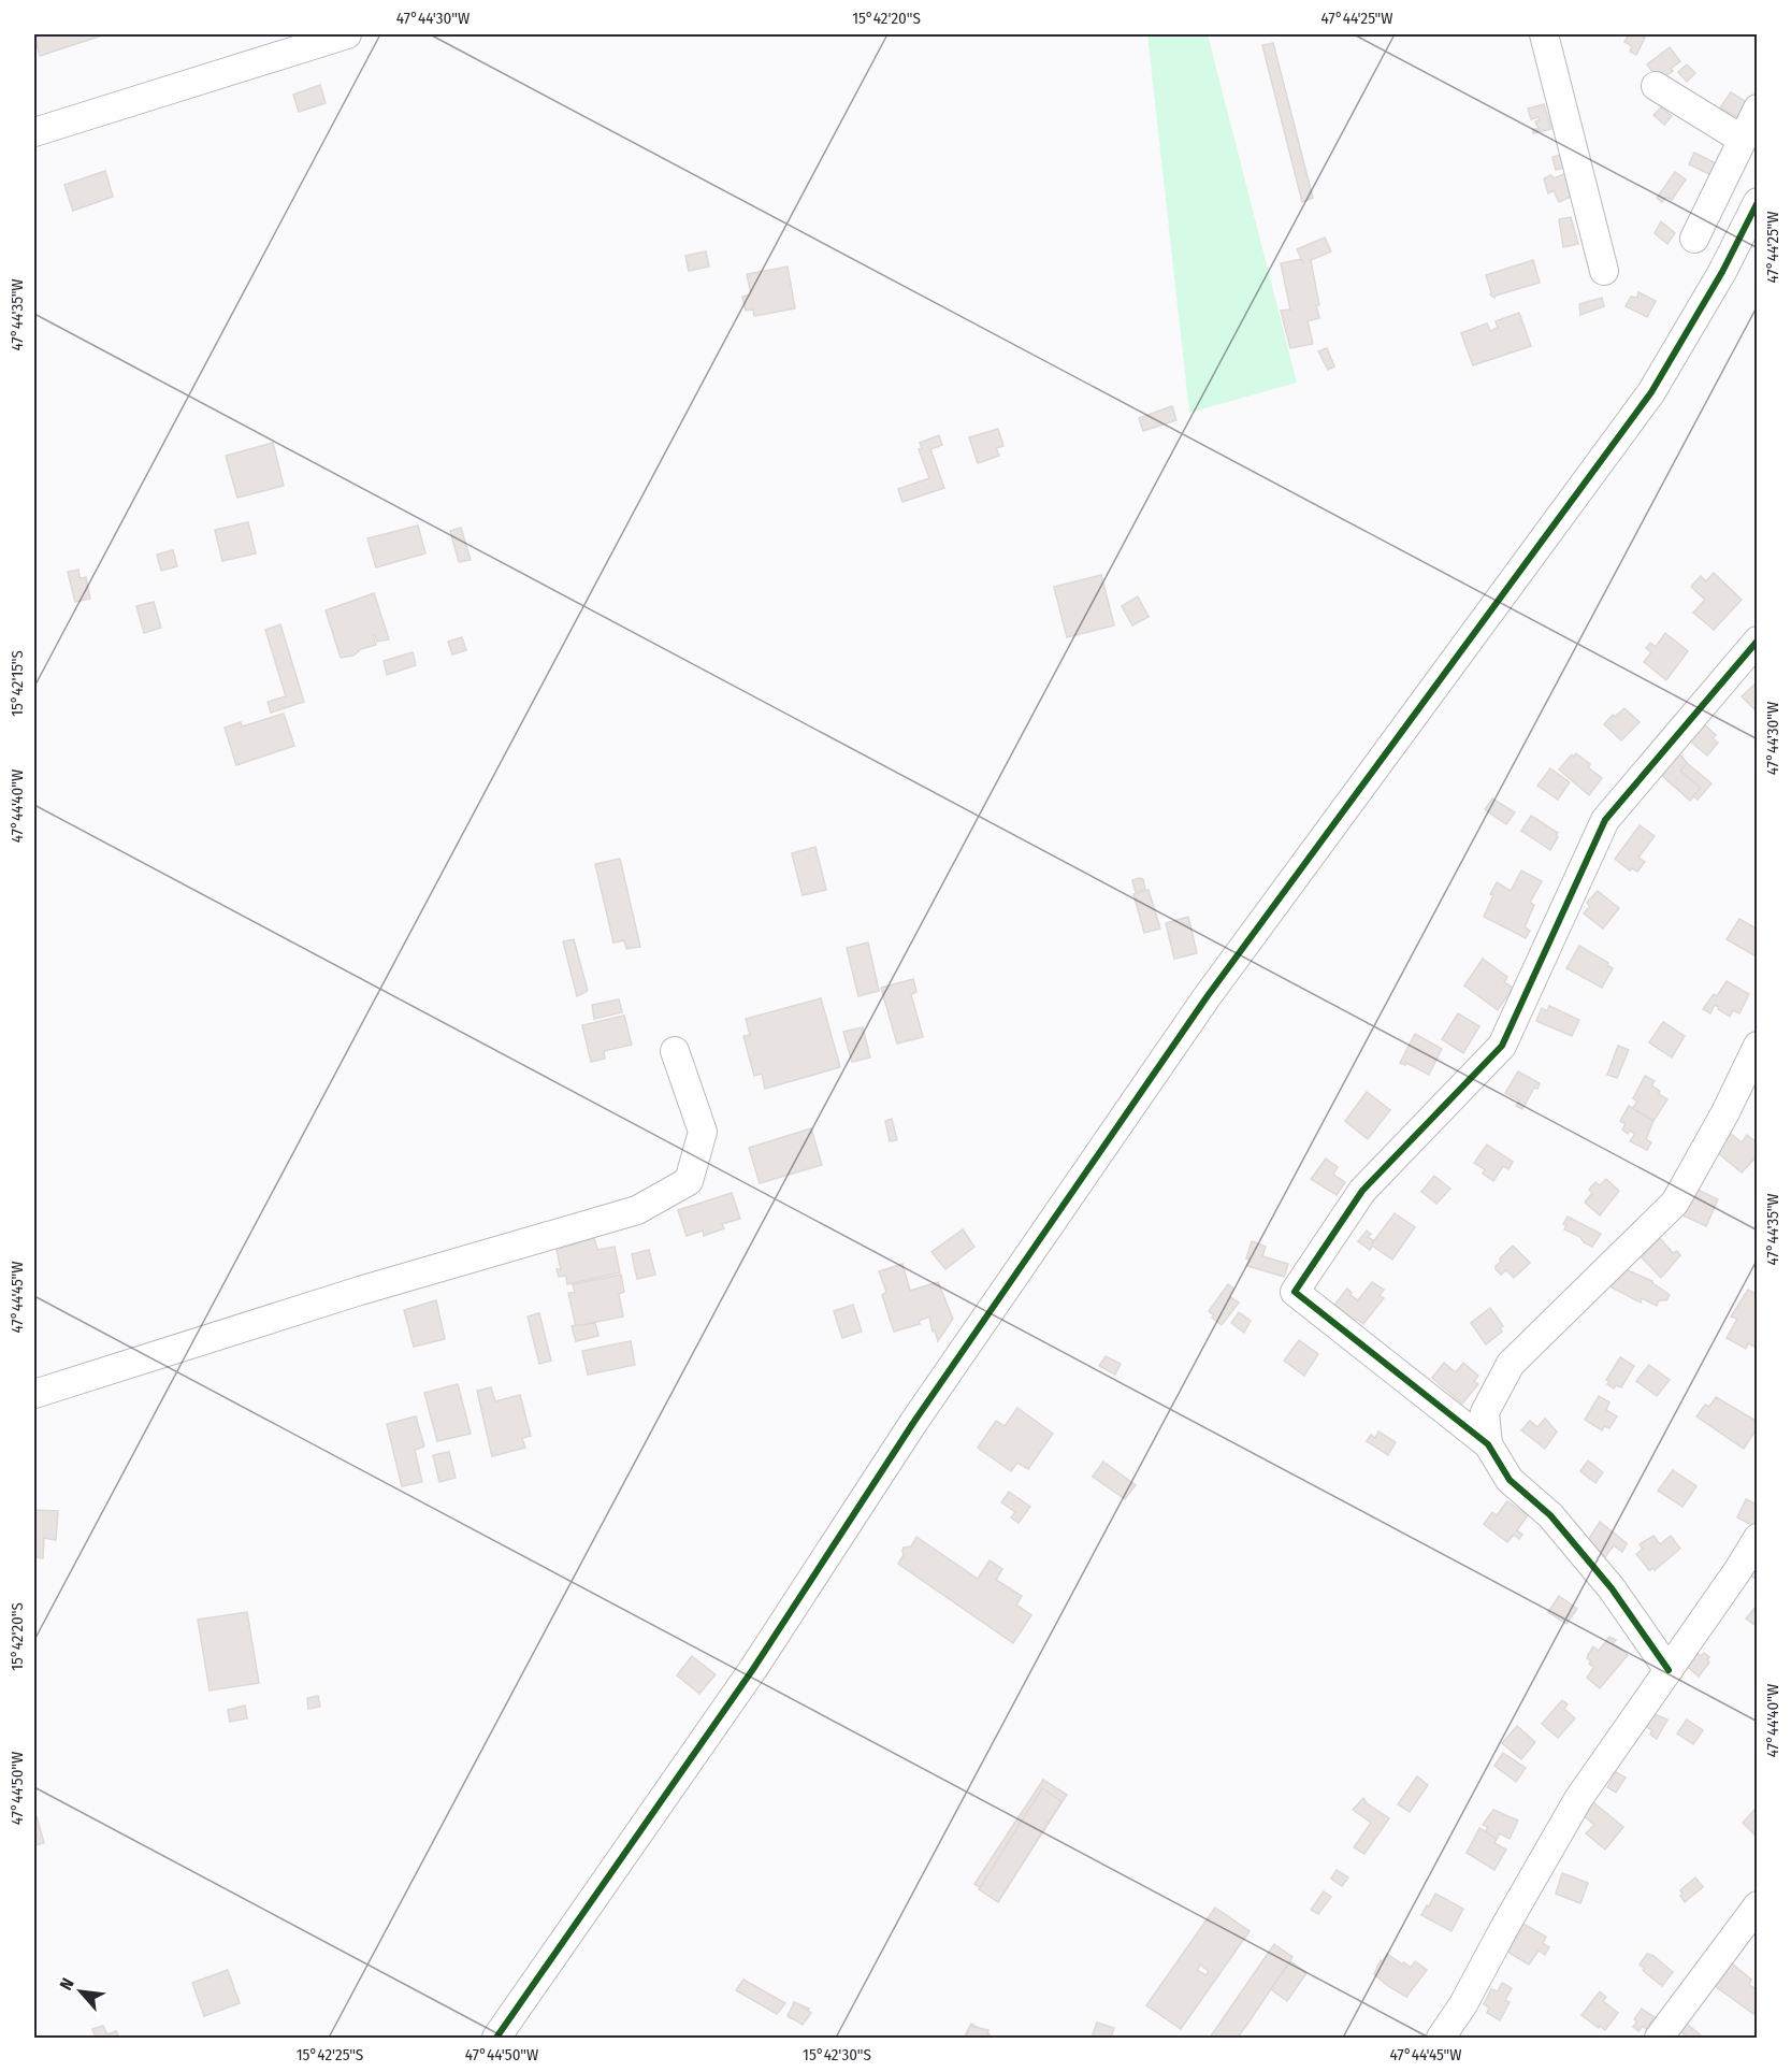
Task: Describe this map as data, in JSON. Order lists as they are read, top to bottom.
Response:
{
  "north": "top left",
  "coordinates": [
    "47°44'30\"W",
    "15°42'20\"S",
    "47°44'25\"W",
    "47°44'35\"W",
    "15°42'15\"S",
    "47°44'40\"W",
    "47°44'45\"W",
    "47°44'50\"W",
    "15°42'25\"S",
    "15°42'30\"S"
  ]
}
